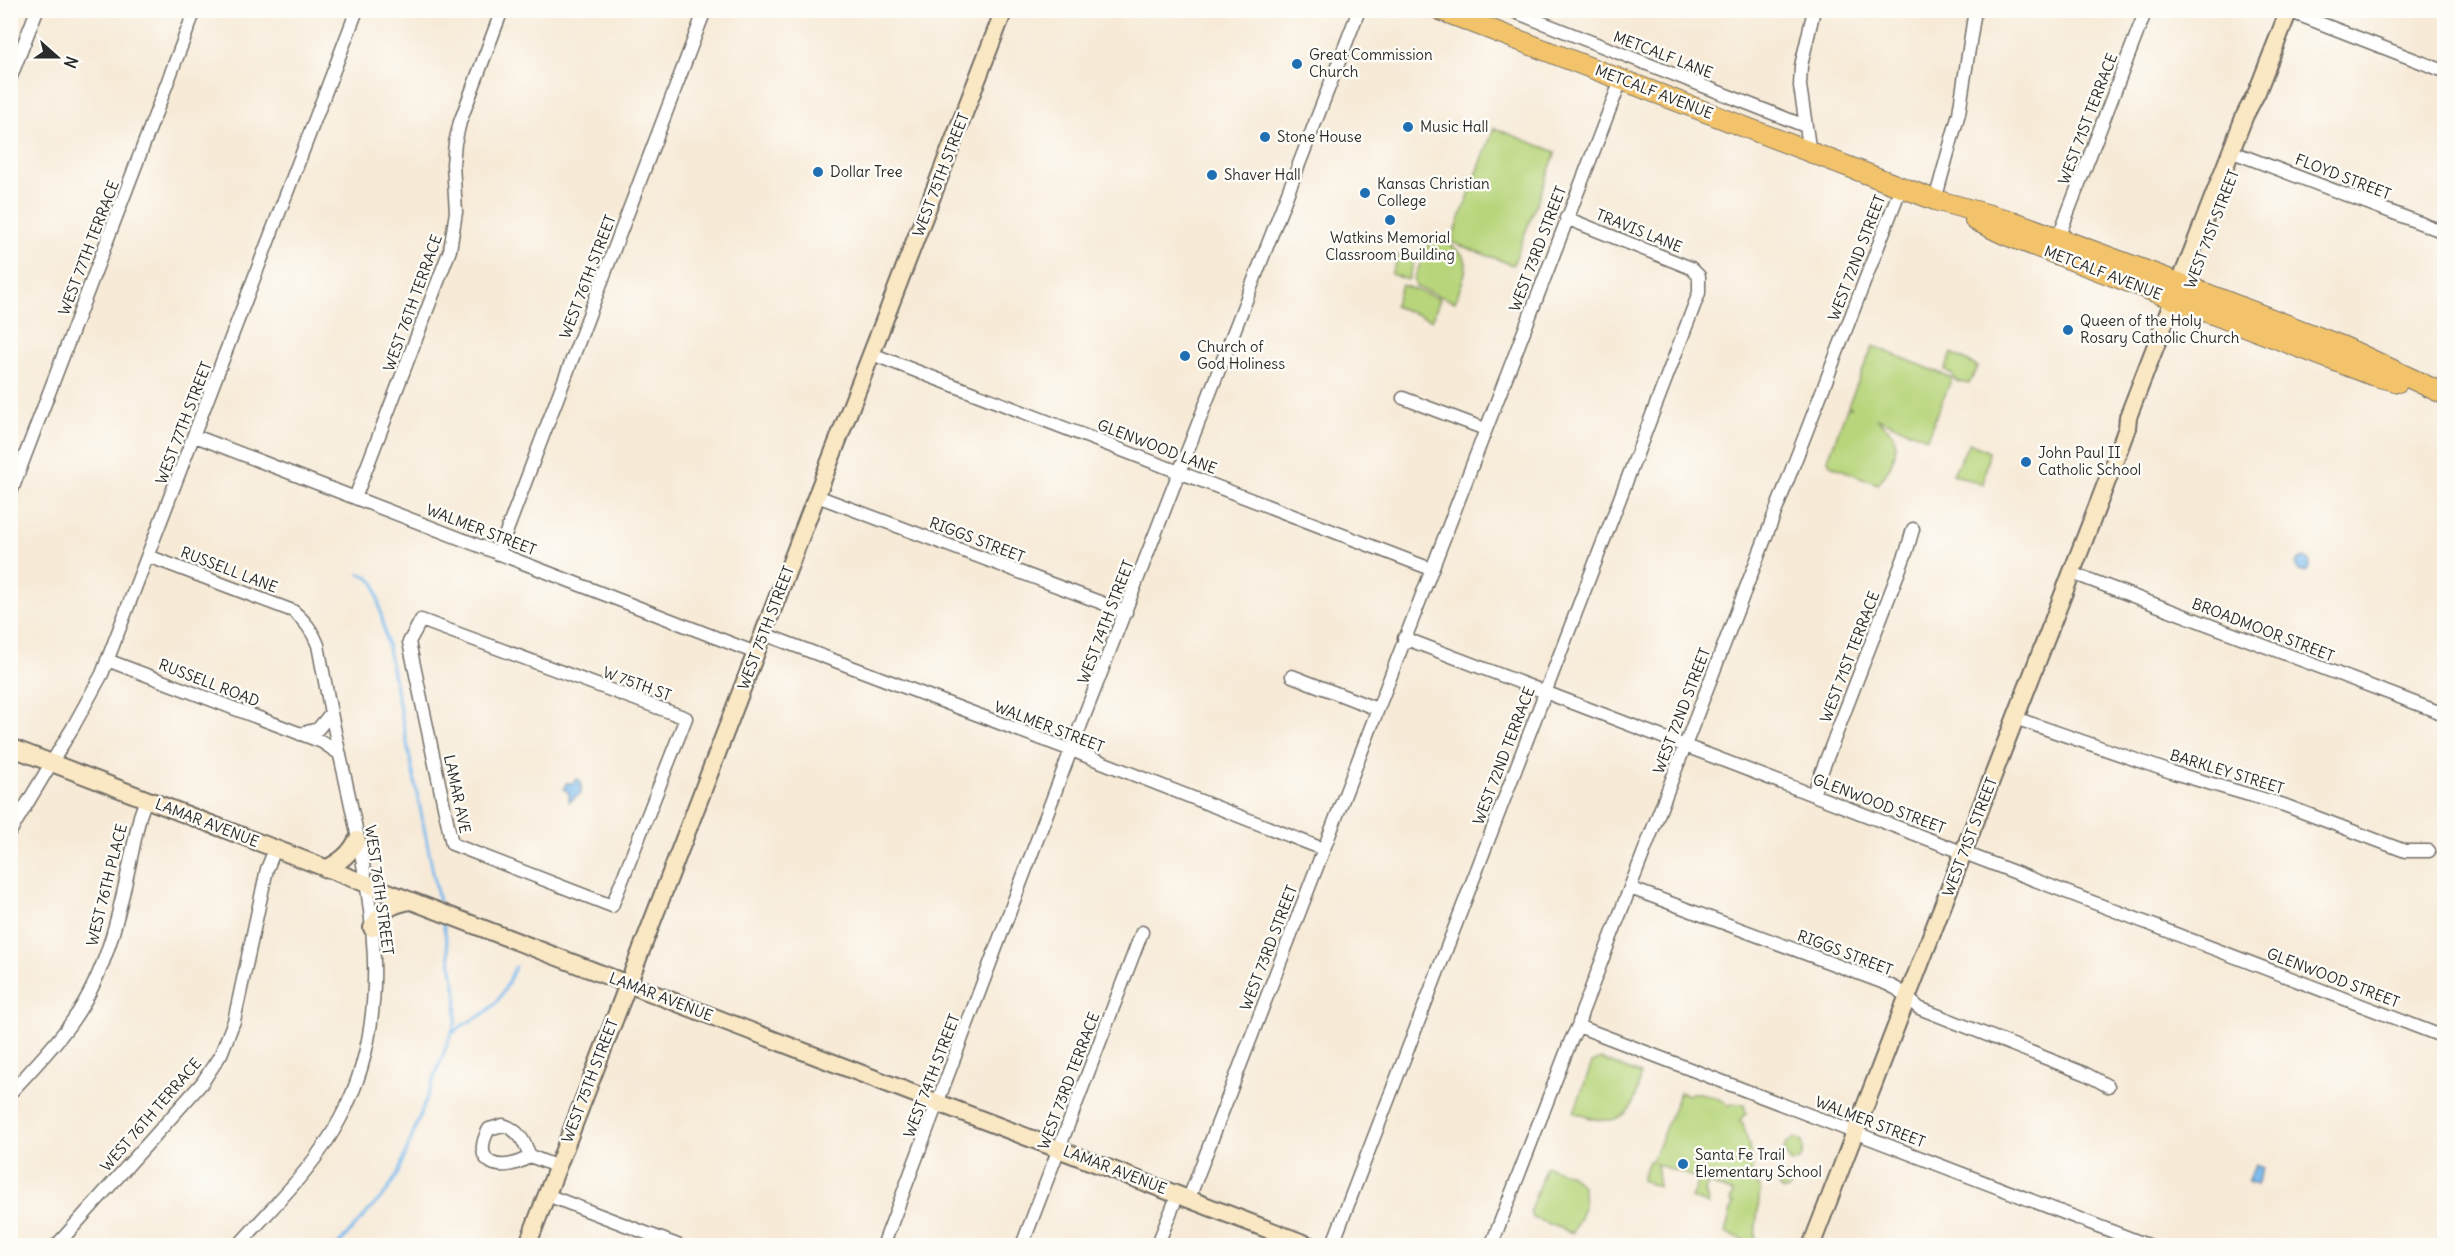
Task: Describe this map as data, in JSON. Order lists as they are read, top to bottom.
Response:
{
  "streets": {
    "main road": ["METCALF AVENUE"],
    "street": [
      "METCALF LANE",
      "WEST 71ST TERRACE",
      "WEST 75TH STREET",
      "FLOYD STREET",
      "WEST 71ST STREET",
      "TRAVIS LANE",
      "WEST 77TH TERRACE",
      "WEST 73RD STREET",
      "WEST 72ND STREET",
      "WEST 76TH STREET",
      "WEST 76TH TERRACE",
      "WEST 77TH STREET",
      "GLENWOOD LANE",
      "WALMER STREET",
      "RIGGS STREET",
      "RUSSELL LANE",
      "WEST 74TH STREET",
      "BROADMOOR STREET",
      "RUSSELL ROAD",
      "W 75TH ST",
      "WEST 72ND TERRACE",
      "BARKLEY STREET",
      "LAMAR AVE",
      "GLENWOOD STREET",
      "LAMAR AVENUE",
      "WEST 76TH PLACE",
      "WEST 73RD TERRACE"
    ]
  },
  "crossings": [
    ["METCALF AVENUE", "WEST 71ST TERRACE"],
    ["METCALF AVENUE", "WEST 71ST STREET"],
    ["METCALF AVENUE", "WEST 73RD STREET"],
    ["METCALF AVENUE", "WEST 72ND STREET"],
    ["WEST 71ST TERRACE", "GLENWOOD STREET"],
    ["WEST 75TH STREET", "GLENWOOD LANE"],
    ["WEST 75TH STREET", "WALMER STREET"],
    ["WEST 75TH STREET", "RIGGS STREET"],
    ["WEST 75TH STREET", "LAMAR AVENUE"],
    ["FLOYD STREET", "WEST 71ST STREET"],
    ["WEST 71ST STREET", "WALMER STREET"],
    ["WEST 71ST STREET", "RIGGS STREET"],
    ["WEST 71ST STREET", "BROADMOOR STREET"],
    ["WEST 71ST STREET", "BARKLEY STREET"],
    ["WEST 71ST STREET", "GLENWOOD STREET"],
    ["TRAVIS LANE", "WEST 73RD STREET"],
    ["TRAVIS LANE", "WEST 72ND TERRACE"],
    ["WEST 73RD STREET", "GLENWOOD LANE"],
    ["WEST 73RD STREET", "WALMER STREET"],
    ["WEST 73RD STREET", "GLENWOOD STREET"],
    ["WEST 73RD STREET", "LAMAR AVENUE"],
    ["WEST 72ND STREET", "WALMER STREET"],
    ["WEST 72ND STREET", "RIGGS STREET"],
    ["WEST 72ND STREET", "GLENWOOD STREET"],
    ["WEST 76TH STREET", "WALMER STREET"],
    ["WEST 76TH STREET", "RUSSELL LANE"],
    ["WEST 76TH STREET", "RUSSELL ROAD"],
    ["WEST 76TH STREET", "LAMAR AVENUE"],
    ["WEST 76TH TERRACE", "WALMER STREET"],
    ["WEST 76TH TERRACE", "LAMAR AVENUE"],
    ["WEST 77TH STREET", "WALMER STREET"],
    ["WEST 77TH STREET", "RUSSELL LANE"],
    ["WEST 77TH STREET", "RUSSELL ROAD"],
    ["WEST 77TH STREET", "LAMAR AVENUE"],
    ["GLENWOOD LANE", "WEST 74TH STREET"],
    ["WALMER STREET", "WEST 74TH STREET"],
    ["RIGGS STREET", "WEST 74TH STREET"],
    ["WEST 74TH STREET", "LAMAR AVENUE"],
    ["W 75TH ST", "LAMAR AVE"],
    ["WEST 72ND TERRACE", "GLENWOOD STREET"],
    ["LAMAR AVENUE", "WEST 76TH PLACE"],
    ["LAMAR AVENUE", "WEST 73RD TERRACE"]
  ],
  "places": [
    "Great Commission Church",
    "Music Hall",
    "Stone House",
    "Dollar Tree",
    "Shaver Hall",
    "Kansas Christian College",
    "Watkins Memorial Classroom Building",
    "Queen of the Holy Rosary Catholic Church",
    "Church of God Holiness",
    "John Paul II Catholic School",
    "Santa Fe Trail Elementary School"
  ],
  "north": "right"
}
